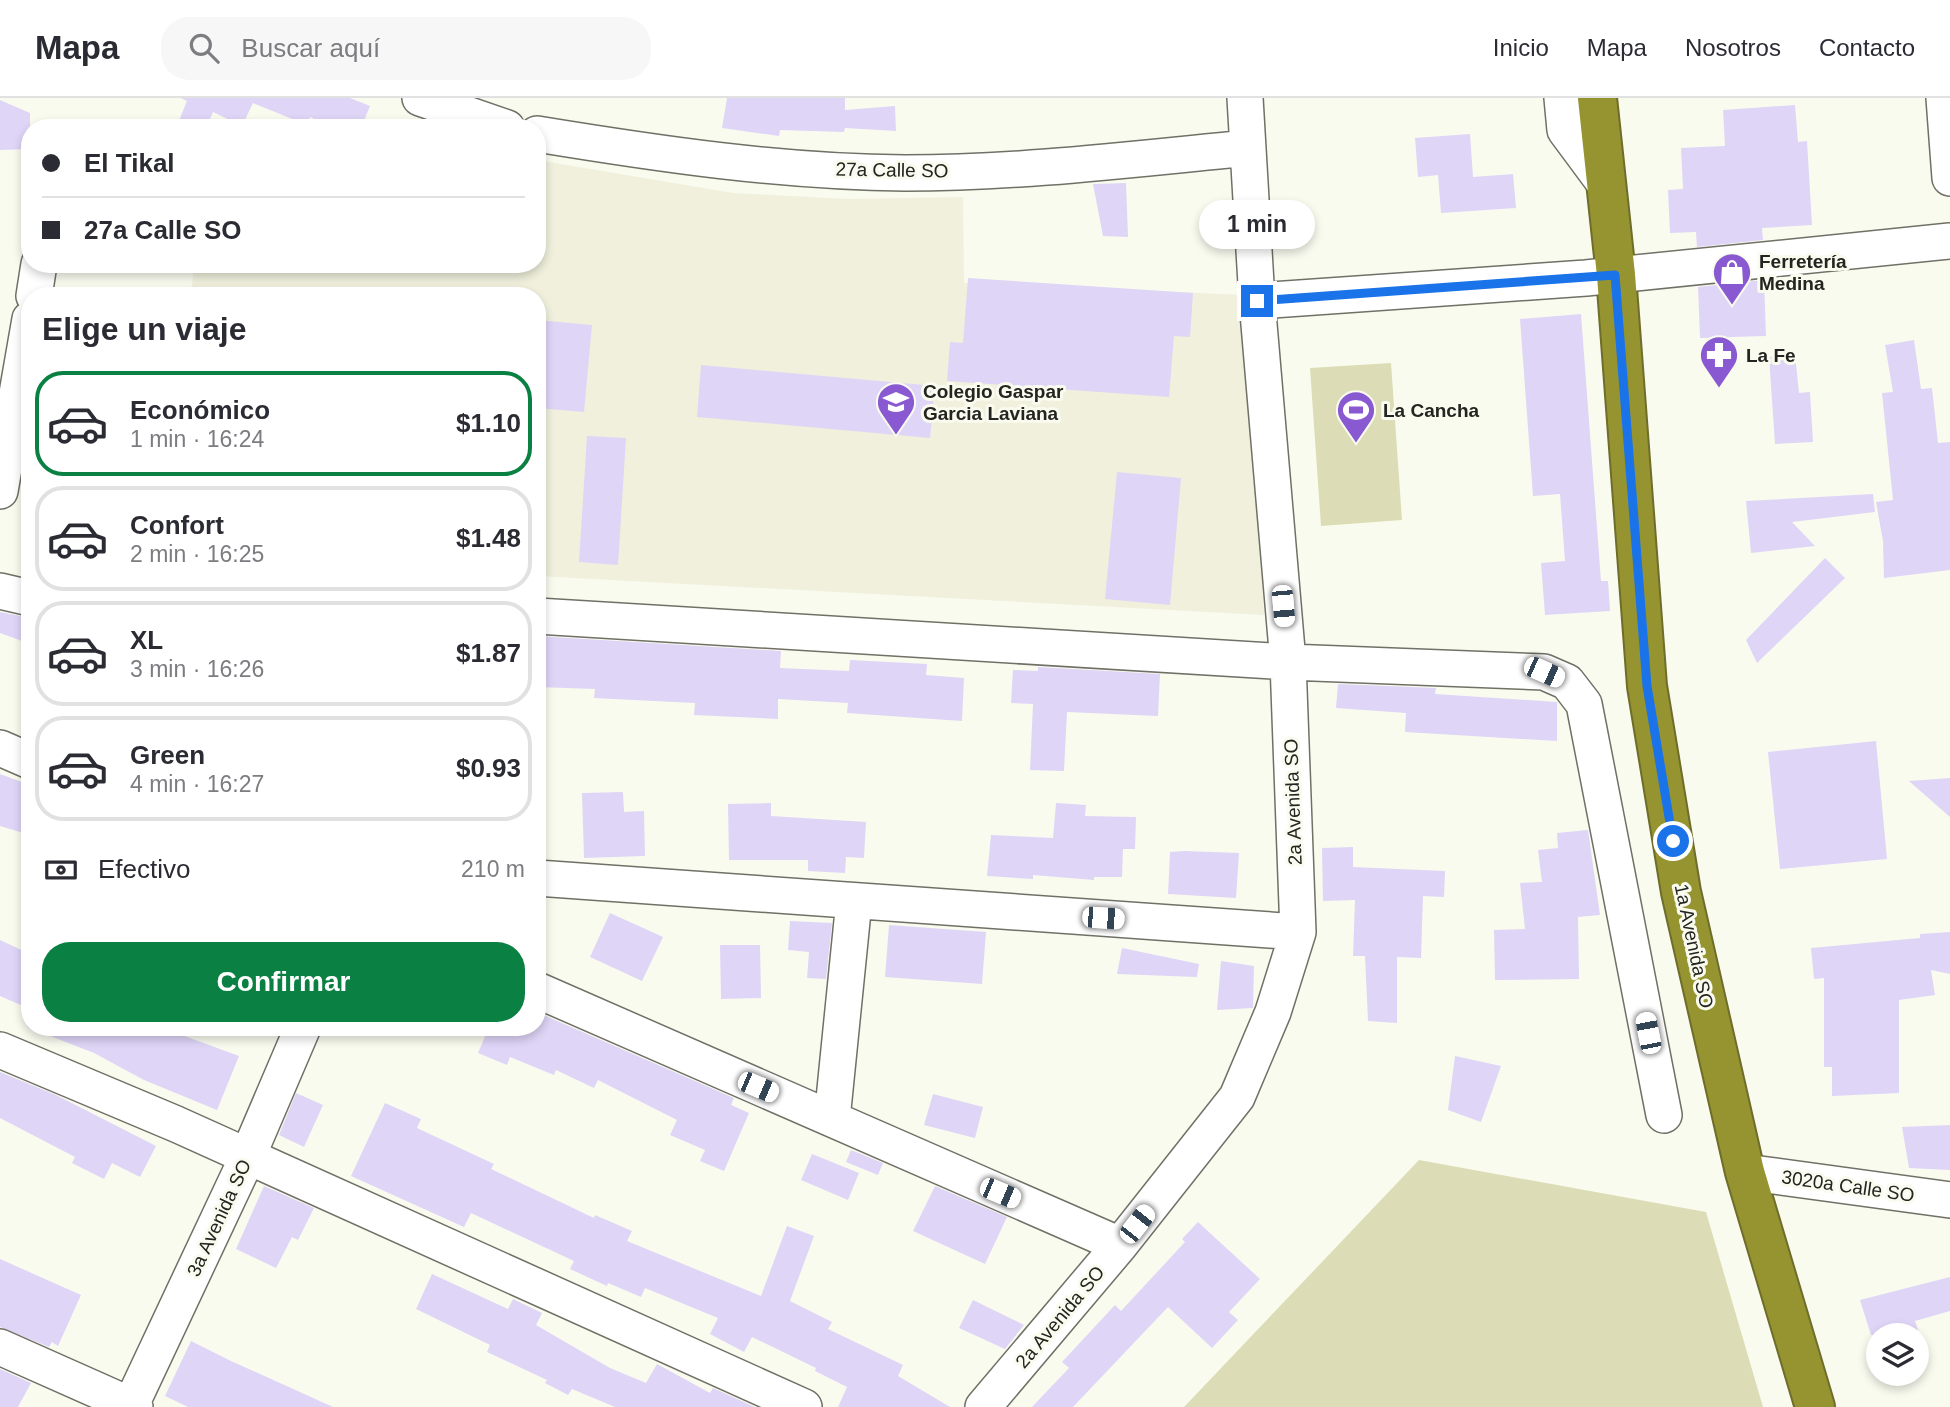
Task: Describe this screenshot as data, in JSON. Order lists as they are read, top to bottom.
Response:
{
  "streets": {
    "highway": ["1a Avenida SO"],
    "street": [
      "27a Calle SO",
      "2a Avenida SO",
      "3020a Calle SO",
      "3a Avenida SO"
    ]
  },
  "crossings": [
    ["27a Calle SO", "2a Avenida SO"],
    ["1a Avenida SO", "3020a Calle SO"]
  ],
  "places": {
    "shop": ["Ferretería Medina"],
    "pharmacy": ["La Fe"],
    "school or university": ["Colegio Gaspar Garcia Laviana"],
    "sports": ["La Cancha"]
  },
  "page": {
    "header": "Mapa",
    "search": "Buscar aquí",
    "nav": [
      "Inicio",
      "Mapa",
      "Nosotros",
      "Contacto"
    ],
    "banner": ["El Tikal", "27a Calle SO"],
    "bubble": "1 min",
    "heading": "Elige un viaje",
    "list": [
      {
        "name": "Económico",
        "note": "1 min · 16:24",
        "value": "$1.10"
      },
      {
        "name": "Confort",
        "note": "2 min · 16:25",
        "value": "$1.48"
      },
      {
        "name": "XL",
        "note": "3 min · 16:26",
        "value": "$1.87"
      },
      {
        "name": "Green",
        "note": "4 min · 16:27",
        "value": "$0.93"
      }
    ],
    "pay": ["Efectivo", "210 m"],
    "buttons": "Confirmar"
  }
}
